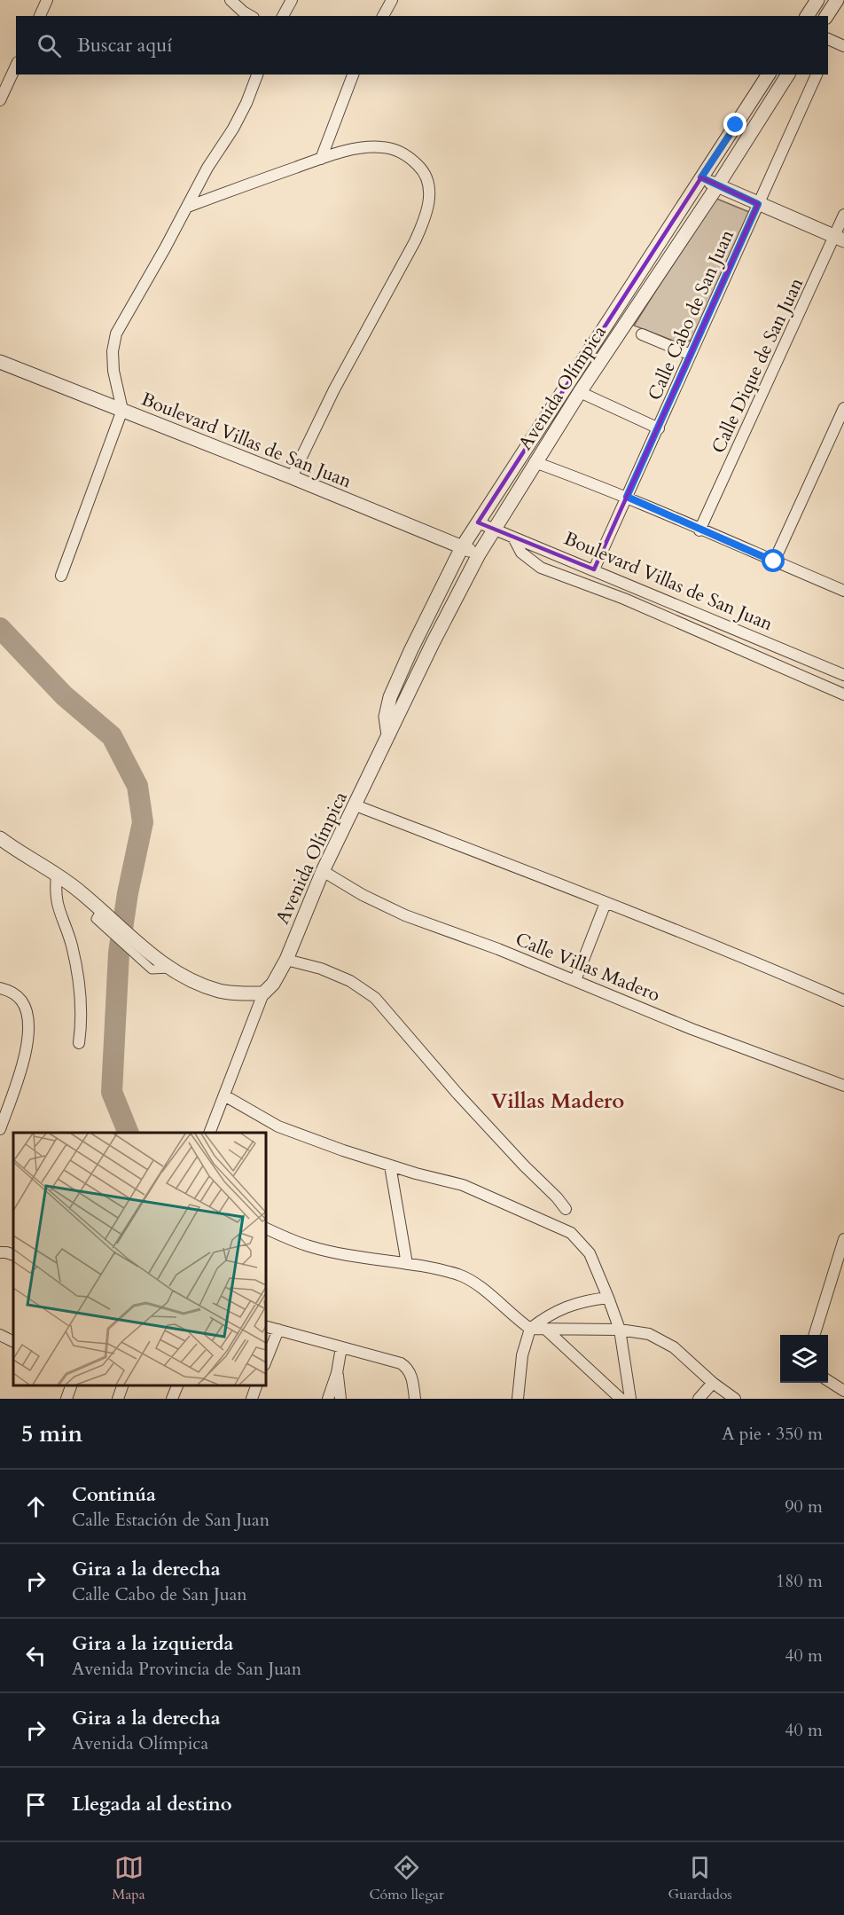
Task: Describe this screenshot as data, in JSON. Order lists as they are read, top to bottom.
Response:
{
  "streets": {
    "street": [
      "Calle Cabo de San Juan",
      "Calle Dique de San Juan",
      "Avenida Olímpica",
      "Boulevard Villas de San Juan",
      "Calle Villas Madero"
    ]
  },
  "crossings": [
    ["Calle Cabo de San Juan", "Boulevard Villas de San Juan"],
    ["Avenida Olímpica", "Boulevard Villas de San Juan"],
    ["Avenida Olímpica", "Calle Villas Madero"]
  ],
  "districts": ["Villas Madero"],
  "page": {
    "search": "Buscar aquí",
    "heading": ["5 min", "A pie · 350 m"],
    "list": [
      ["Continúa", "Calle Estación de San Juan", "90 m"],
      ["Gira a la derecha", "Calle Cabo de San Juan", "180 m"],
      ["Gira a la izquierda", "Avenida Provincia de San Juan", "40 m"],
      ["Gira a la derecha", "Avenida Olímpica", "40 m"],
      "Llegada al destino"
    ],
    "nav": ["Mapa", "Cómo llegar", "Guardados"]
  }
}
